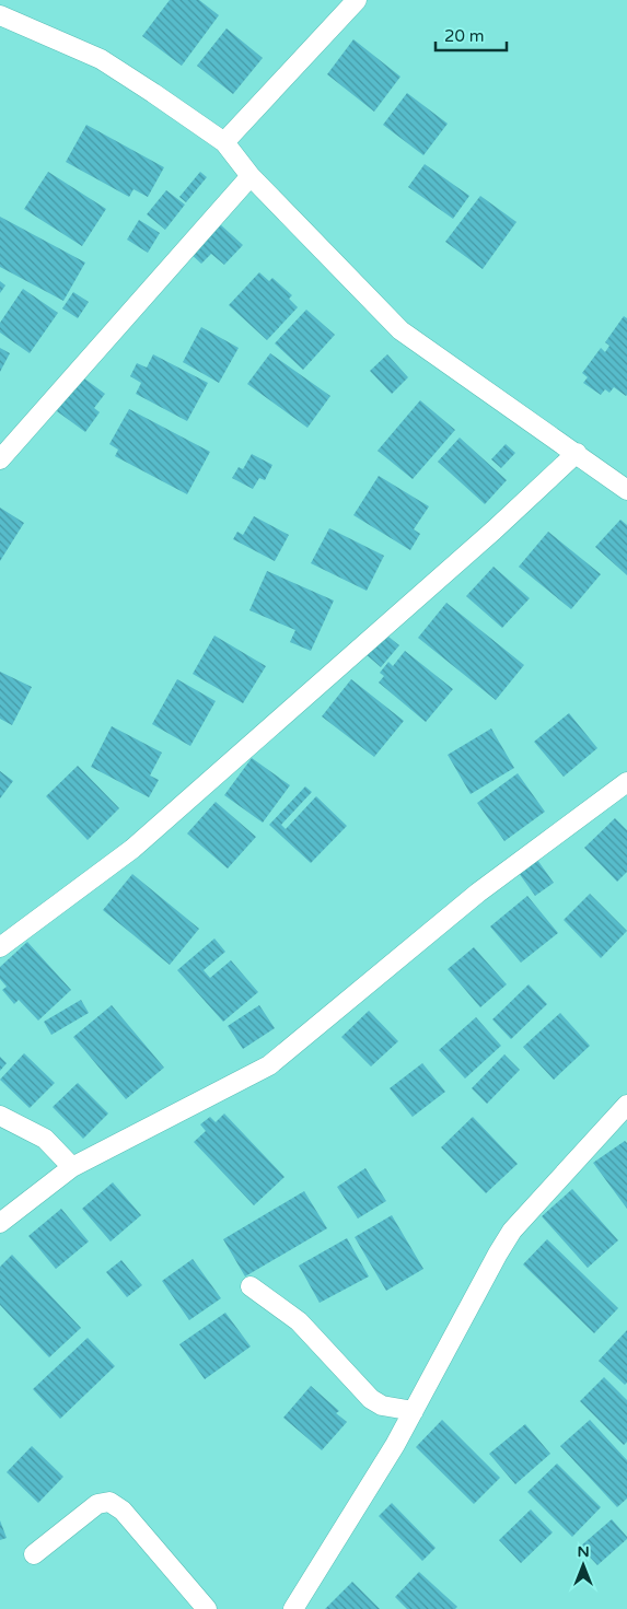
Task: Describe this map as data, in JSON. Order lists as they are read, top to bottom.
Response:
{
  "scale_bar": "20 m",
  "north": "top"
}
